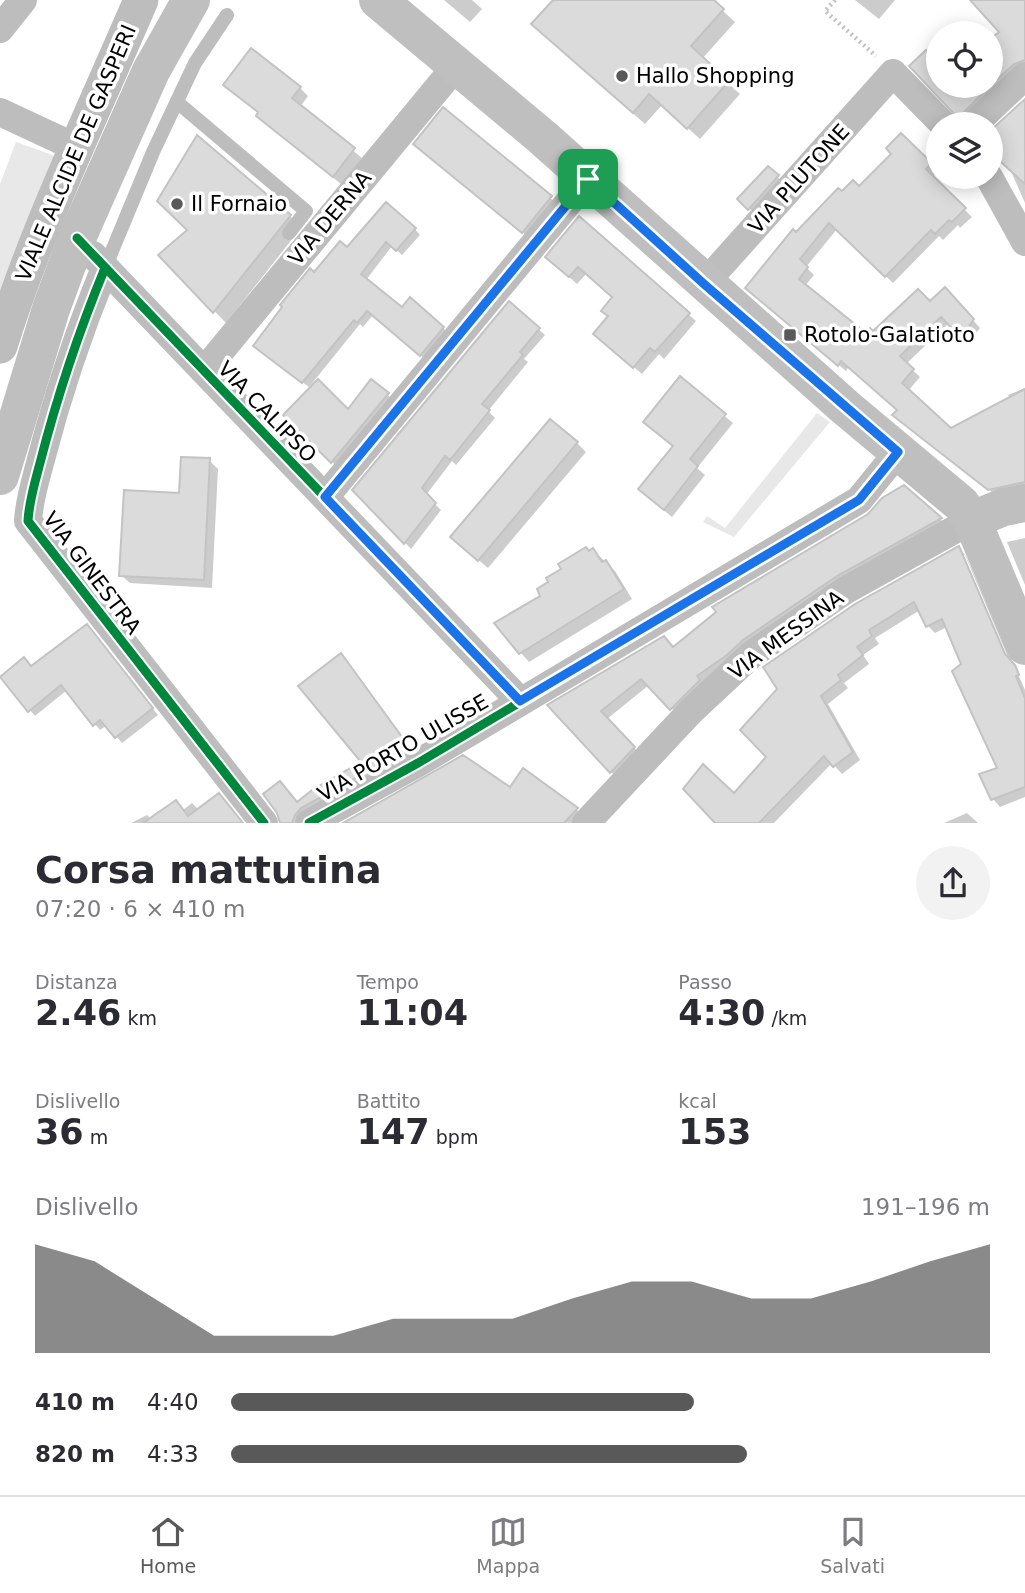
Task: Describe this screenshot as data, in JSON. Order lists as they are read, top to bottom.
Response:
{
  "streets": {
    "main road": ["VIALE ALCIDE DE GASPERI", "VIA MESSINA"],
    "street": [
      "VIA PLUTONE",
      "VIA DERNA",
      "VIA CALIPSO",
      "VIA GINESTRA",
      "VIA PORTO ULISSE"
    ]
  },
  "crossings": [
    ["VIALE ALCIDE DE GASPERI", "VIA CALIPSO"],
    ["VIA DERNA", "VIA CALIPSO"],
    ["VIA CALIPSO", "VIA GINESTRA"],
    ["VIA CALIPSO", "VIA PORTO ULISSE"]
  ],
  "places": {
    "other": ["Hallo Shopping", "Il Fornaio"],
    "transit": ["Rotolo-Galatioto"]
  },
  "page": {
    "heading": ["Corsa mattutina", "07:20 · 6 × 410 m"],
    "stats": [
      ["Distanza", "2.46 km"],
      ["Tempo", "11:04"],
      ["Passo", "4:30 /km"],
      ["Dislivello", "36 m"],
      ["Battito", "147 bpm"],
      ["kcal", "153"]
    ],
    "chart": ["Dislivello", "191–196 m"],
    "list": [
      {
        "name": "410 m",
        "note": "4:40"
      },
      {
        "name": "820 m",
        "note": "4:33"
      }
    ],
    "tabs": ["Home", "Mappa", "Salvati"]
  }
}
